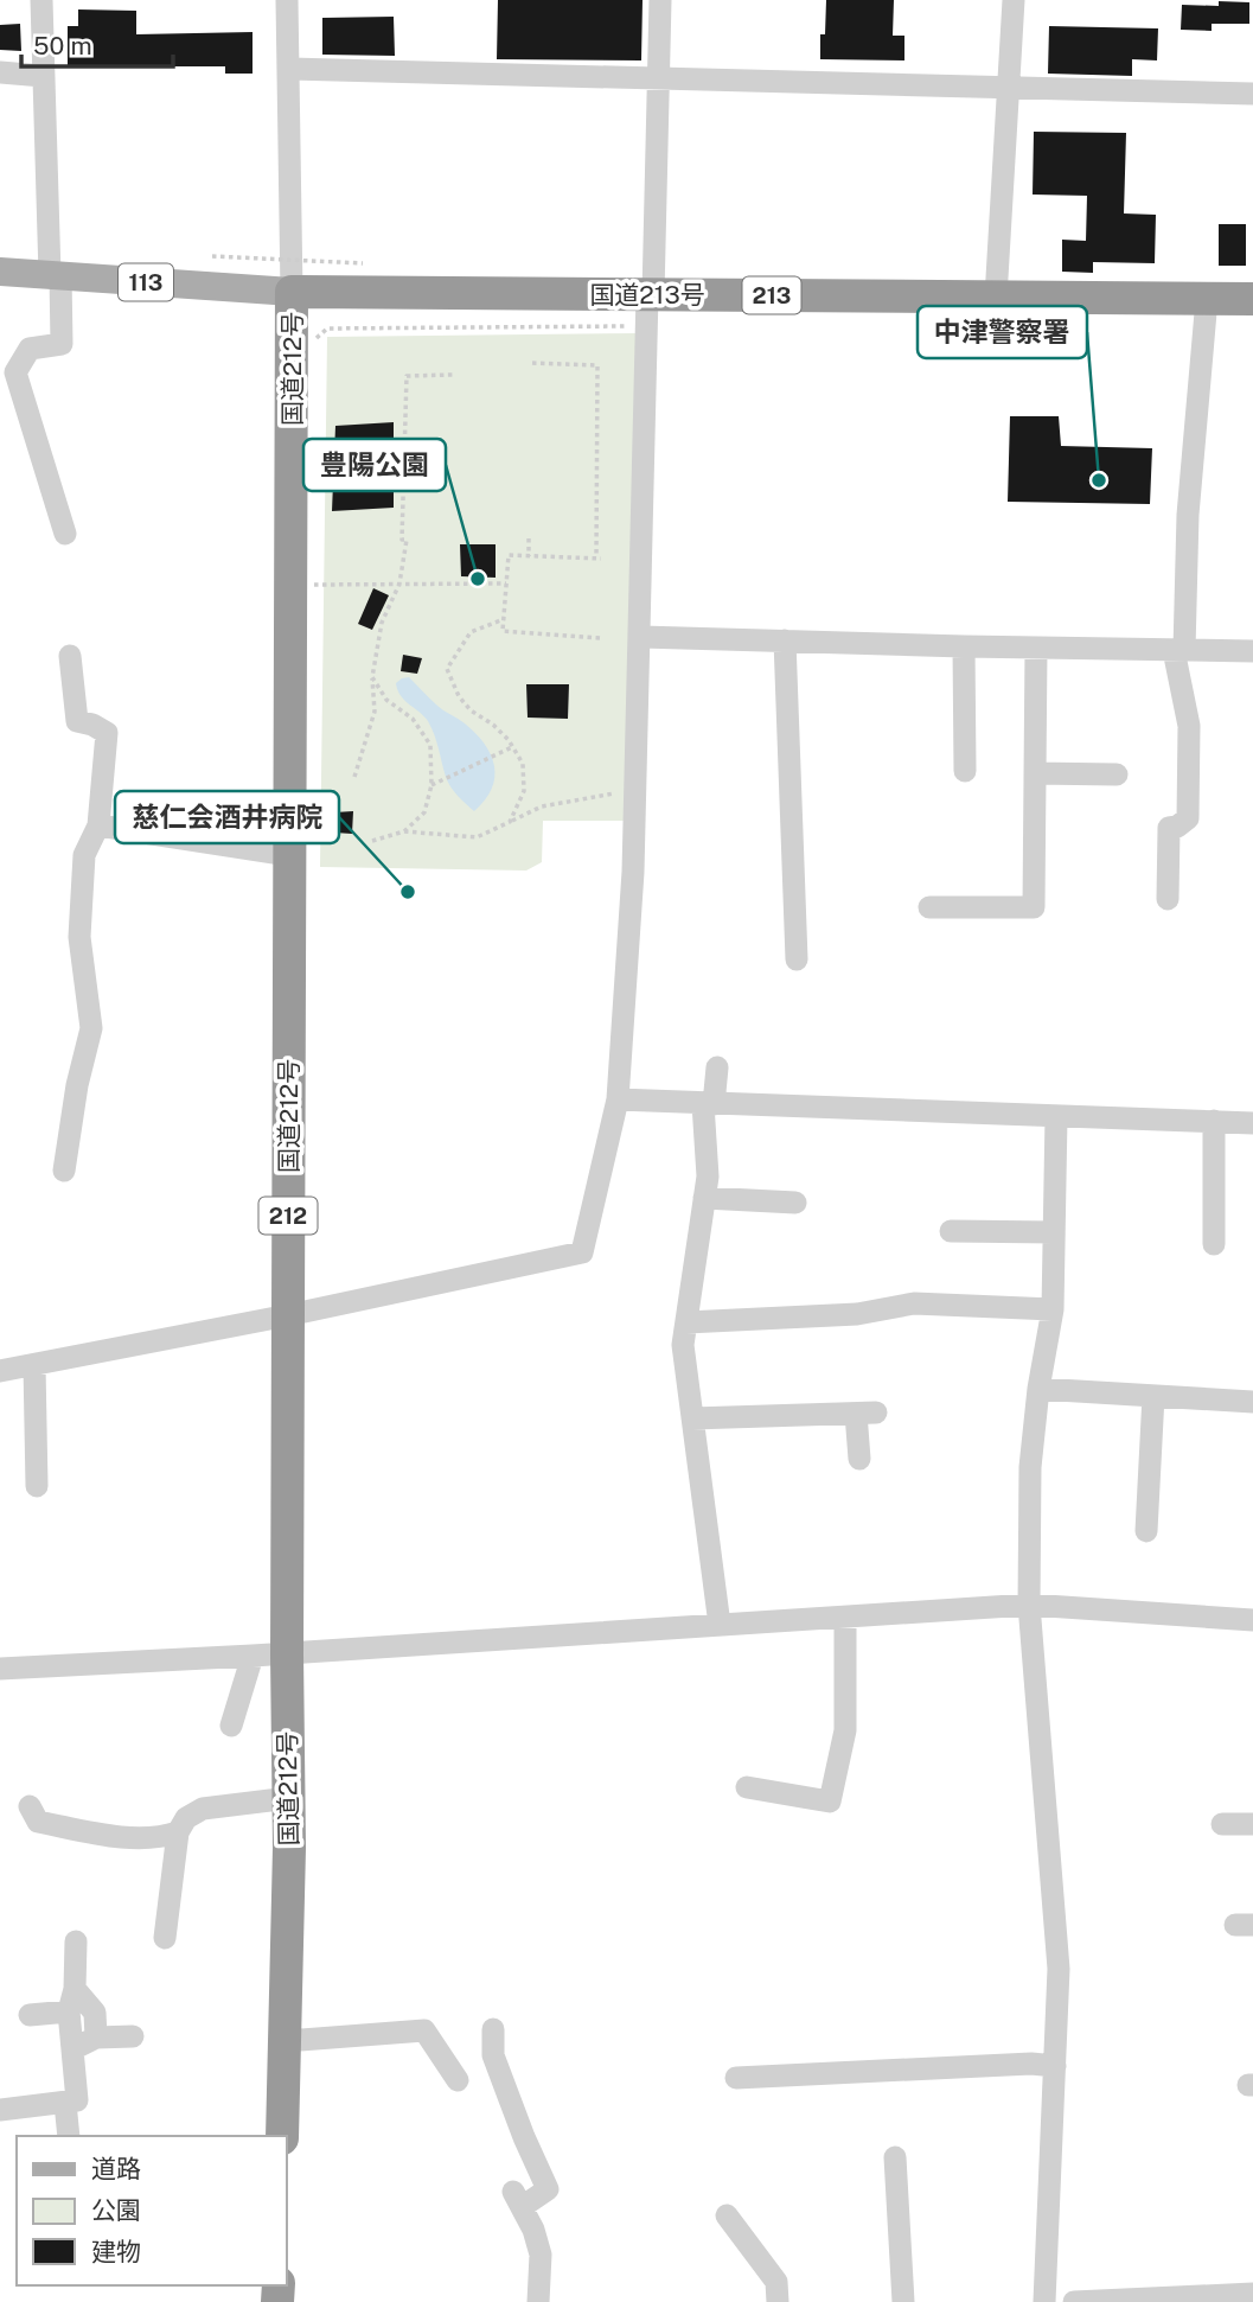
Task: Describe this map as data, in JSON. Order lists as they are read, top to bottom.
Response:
{
  "streets": {
    "highway": [
      "国道213号",
      "213",
      "国道212号",
      "212"
    ],
    "main road": ["113"]
  },
  "crossings": [
    ["113", "国道213号"],
    ["113", "国道212号"],
    ["国道213号", "国道212号"]
  ],
  "places": ["中津警察署", "豊陽公園", "慈仁会酒井病院"],
  "legend": ["道路", "公園", "建物"],
  "scale_bar": "50 m"
}
